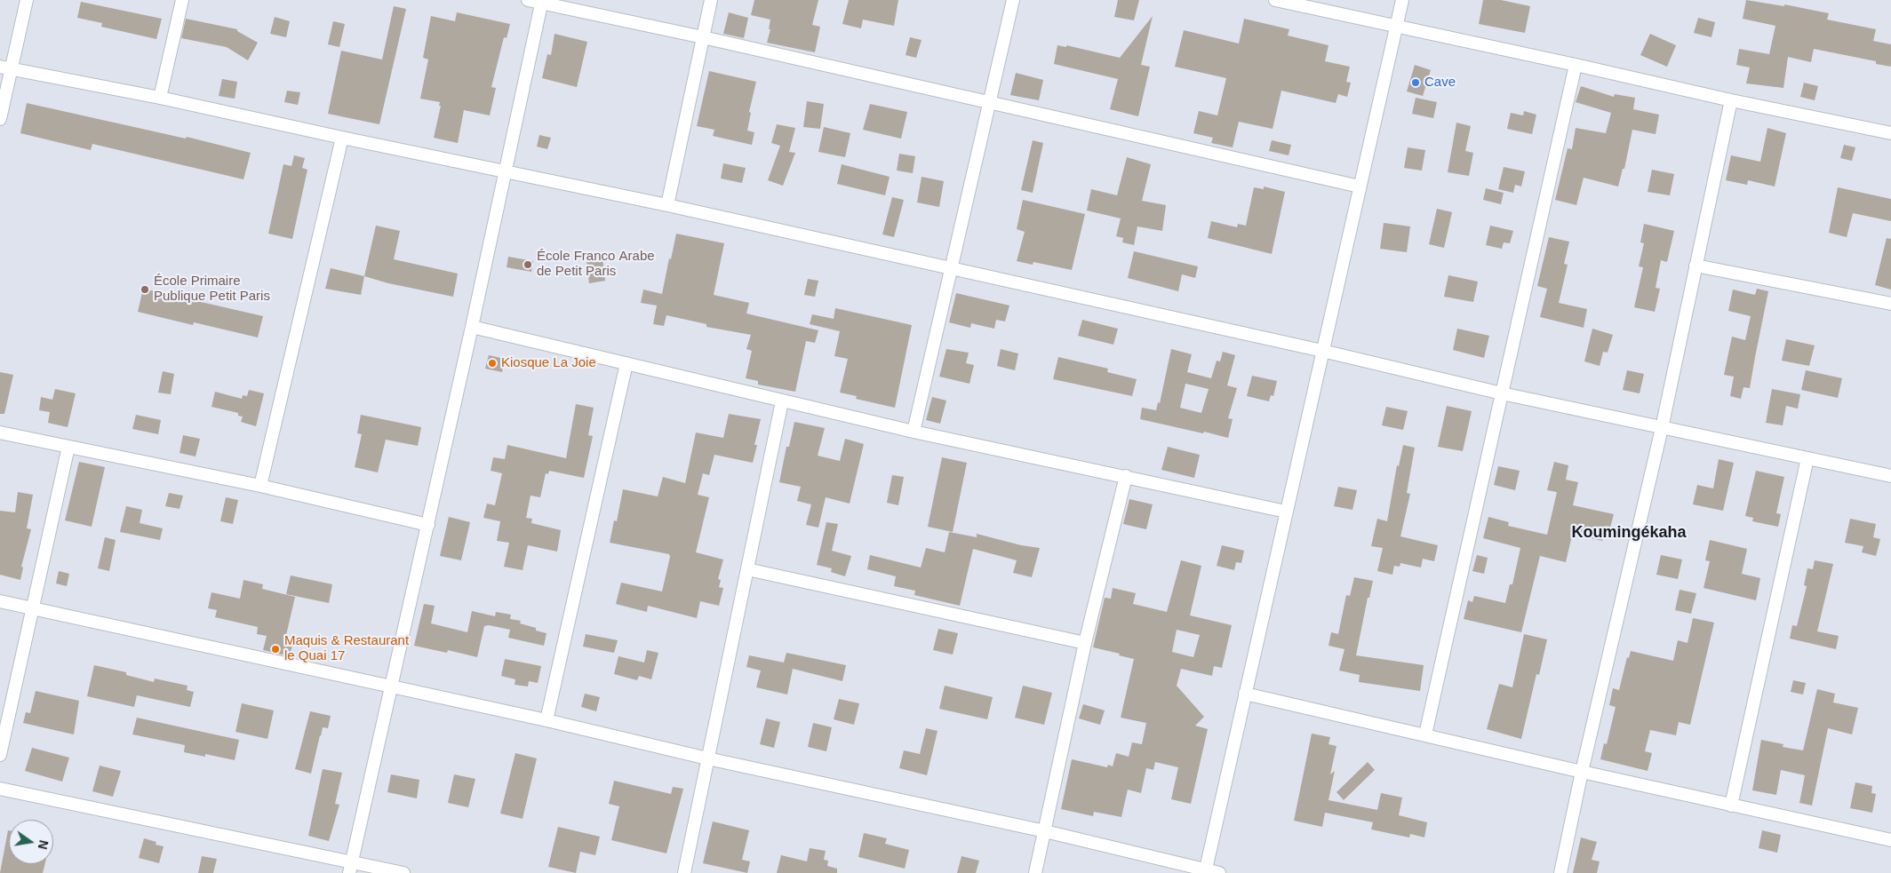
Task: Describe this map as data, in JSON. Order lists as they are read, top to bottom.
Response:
{
  "districts": ["Koumingékaha"],
  "places": [
    "Cave",
    "École Franco Arabe de Petit Paris",
    "École Primaire Publique Petit Paris",
    "Kiosque La Joie",
    "Maquis & Restaurant le Quai 17"
  ],
  "north": "right"
}
